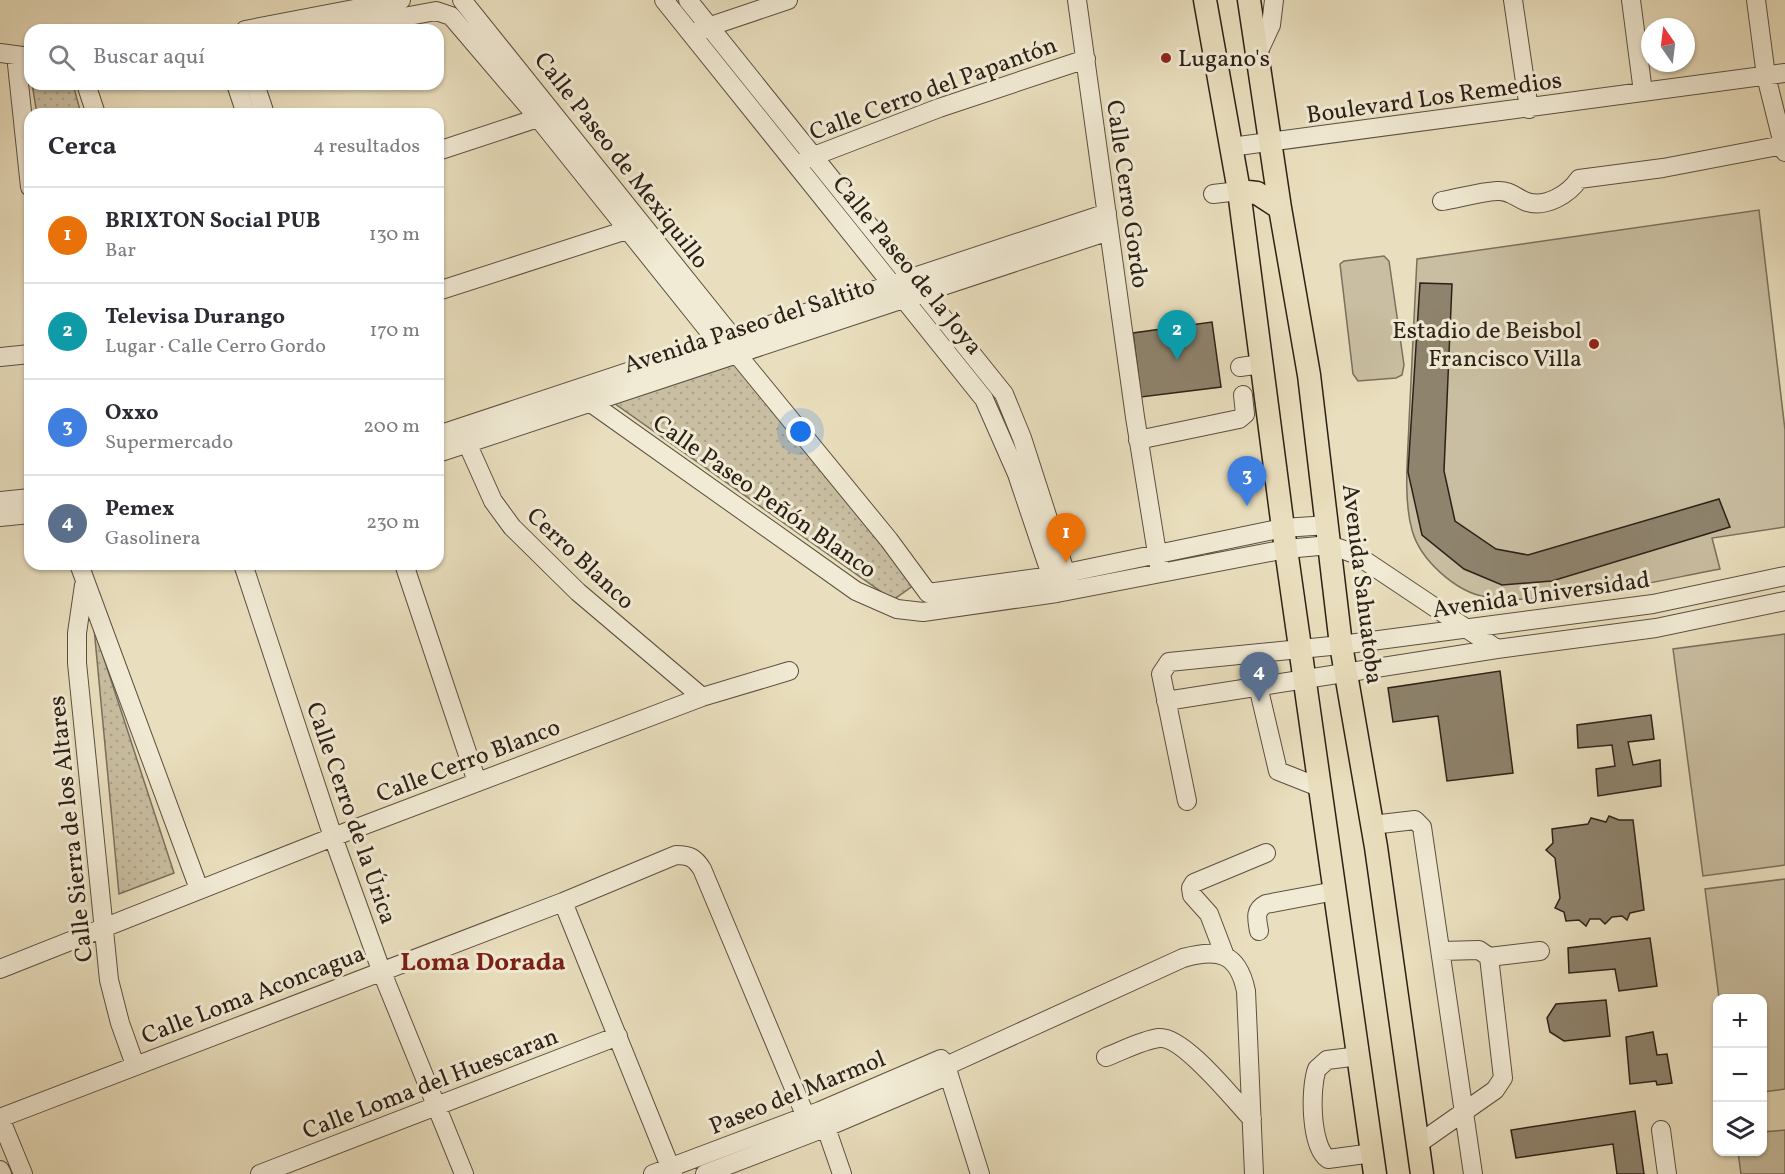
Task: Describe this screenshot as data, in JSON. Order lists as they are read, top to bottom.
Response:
{
  "streets": {
    "main road": ["Avenida Sahuatoba"],
    "street": [
      "Calle Cerro del Papantón",
      "Boulevard Los Remedios",
      "Calle Paseo de Mexiquillo",
      "Calle Cerro Gordo",
      "Calle Paseo de la Joya",
      "Avenida Paseo del Saltito",
      "Calle Paseo Peñón Blanco",
      "Cerro Blanco",
      "Avenida Universidad",
      "Calle Cerro Blanco",
      "Calle Cerro de la Úrica",
      "Calle Sierra de los Altares",
      "Calle Loma Aconcagua",
      "Calle Loma del Huescaran",
      "Paseo del Marmol"
    ]
  },
  "crossings": [
    ["Calle Cerro del Papantón", "Calle Cerro Gordo"],
    ["Calle Cerro del Papantón", "Calle Paseo de la Joya"],
    ["Boulevard Los Remedios", "Avenida Sahuatoba"],
    ["Calle Paseo de Mexiquillo", "Avenida Paseo del Saltito"],
    ["Calle Paseo de Mexiquillo", "Calle Paseo Peñón Blanco"],
    ["Calle Cerro Gordo", "Avenida Paseo del Saltito"],
    ["Calle Cerro Gordo", "Calle Paseo Peñón Blanco"],
    ["Calle Paseo de la Joya", "Avenida Paseo del Saltito"],
    ["Calle Paseo de la Joya", "Calle Paseo Peñón Blanco"],
    ["Avenida Paseo del Saltito", "Calle Paseo Peñón Blanco"],
    ["Avenida Paseo del Saltito", "Cerro Blanco"],
    ["Cerro Blanco", "Calle Cerro Blanco"],
    ["Avenida Sahuatoba", "Avenida Universidad"],
    ["Calle Cerro Blanco", "Calle Cerro de la Úrica"],
    ["Calle Cerro Blanco", "Calle Sierra de los Altares"],
    ["Calle Cerro de la Úrica", "Calle Loma Aconcagua"],
    ["Calle Cerro de la Úrica", "Calle Loma del Huescaran"],
    ["Calle Sierra de los Altares", "Calle Loma Aconcagua"],
    ["Calle Loma Aconcagua", "Paseo del Marmol"]
  ],
  "districts": ["Loma Dorada"],
  "places": ["Lugano's", "Estadio de Beisbol Francisco Villa"],
  "north": "top",
  "page": {
    "search": "Buscar aquí",
    "heading": ["Cerca", "4 resultados"],
    "list": [
      {
        "mark": "1",
        "name": "BRIXTON Social PUB",
        "note": "Bar",
        "value": "130 m"
      },
      {
        "mark": "2",
        "name": "Televisa Durango",
        "note": "Lugar · Calle Cerro Gordo",
        "value": "170 m"
      },
      {
        "mark": "3",
        "name": "Oxxo",
        "note": "Supermercado",
        "value": "200 m"
      },
      {
        "mark": "4",
        "name": "Pemex",
        "note": "Gasolinera",
        "value": "230 m"
      }
    ],
    "pins": [
      "2",
      "3",
      "1",
      "4"
    ],
    "map_buttons": ["+", "−"]
  }
}
